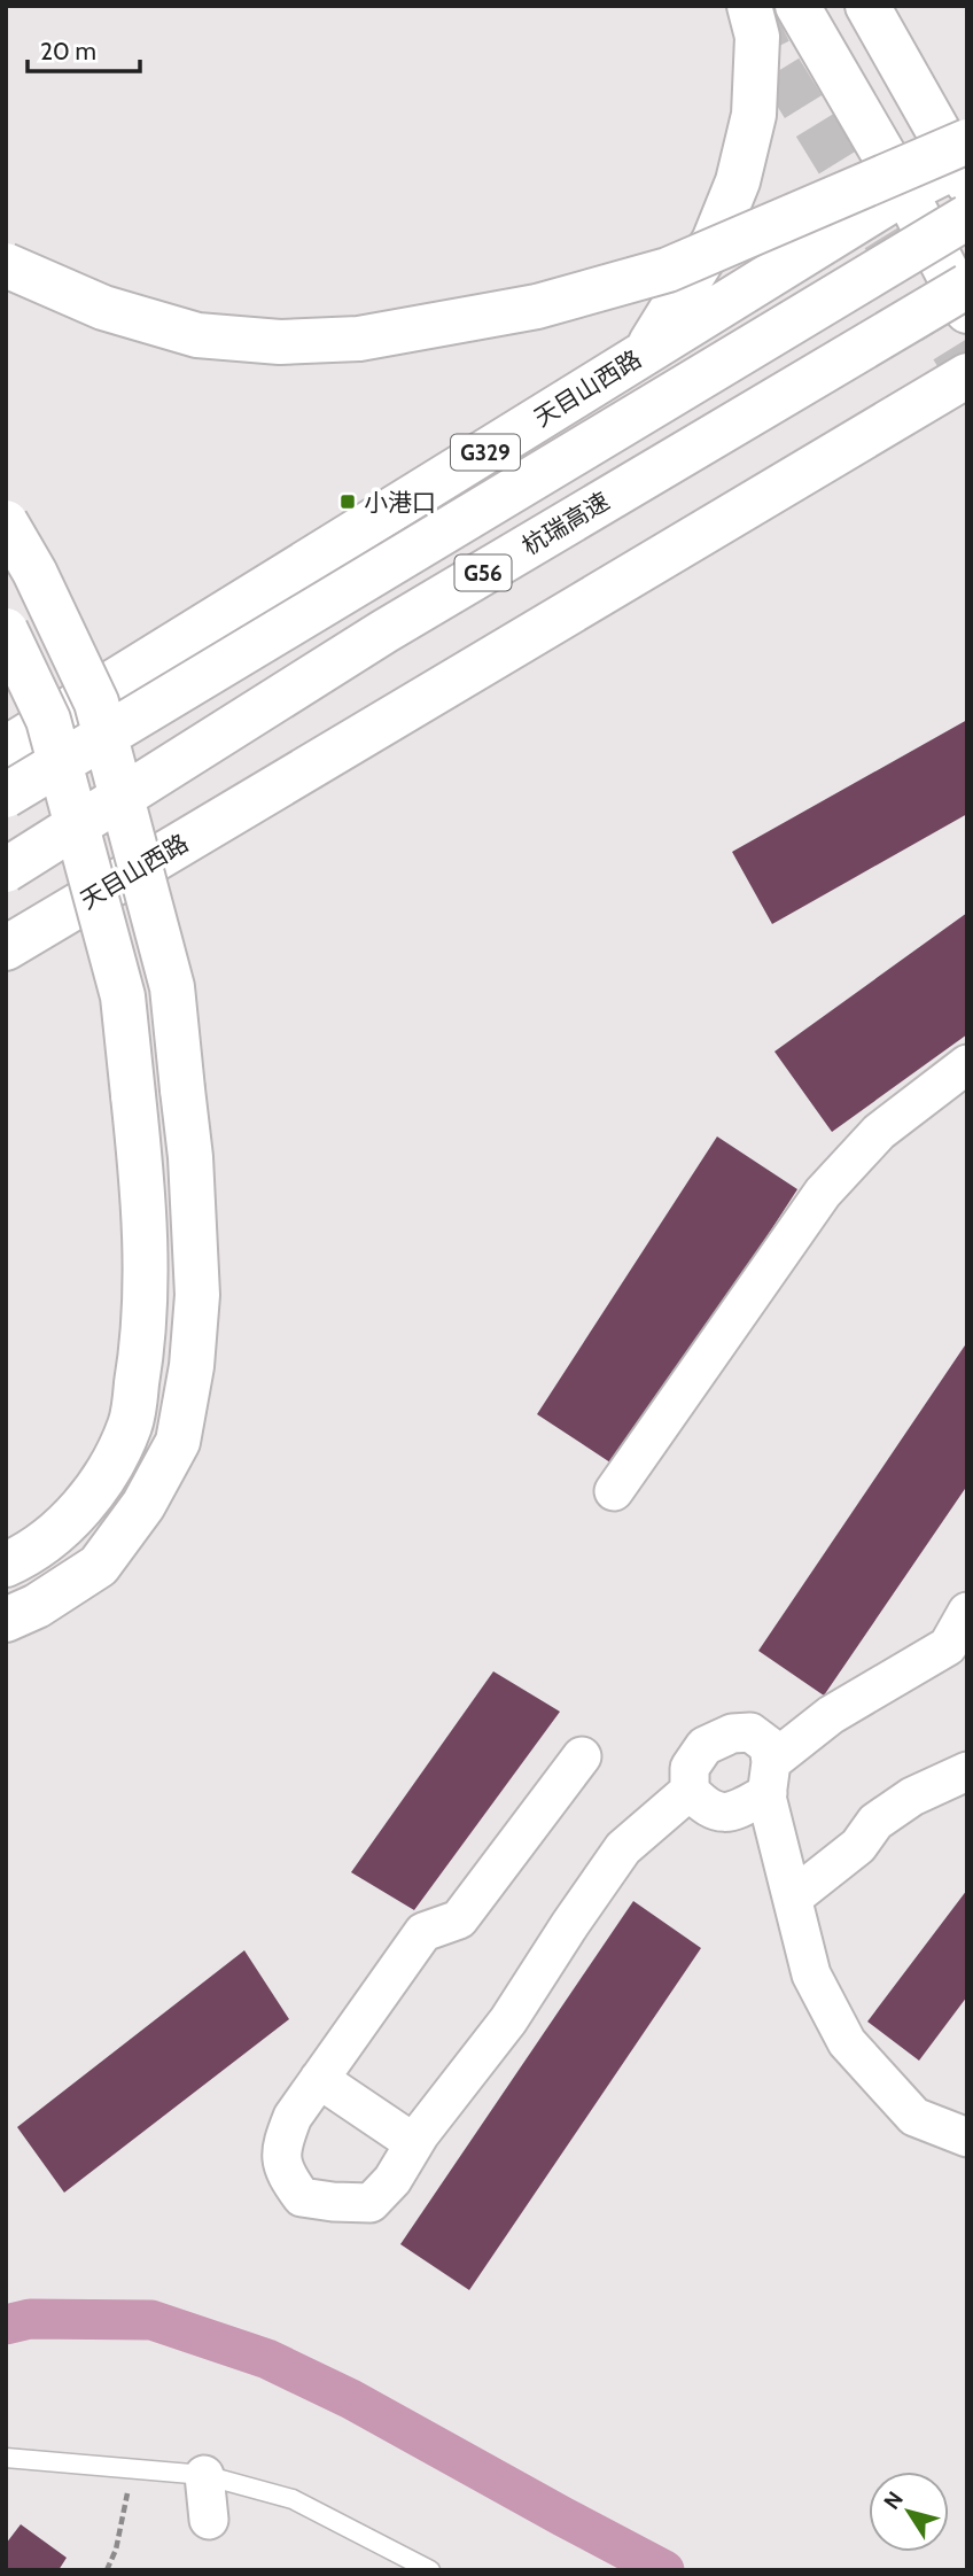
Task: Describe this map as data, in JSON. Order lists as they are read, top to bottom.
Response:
{
  "streets": {
    "highway": [
      "天目山西路",
      "G329",
      "杭瑞高速",
      "G56"
    ]
  },
  "places": {
    "transit": ["小港口"]
  },
  "scale_bar": "20 m",
  "north": "top left"
}
